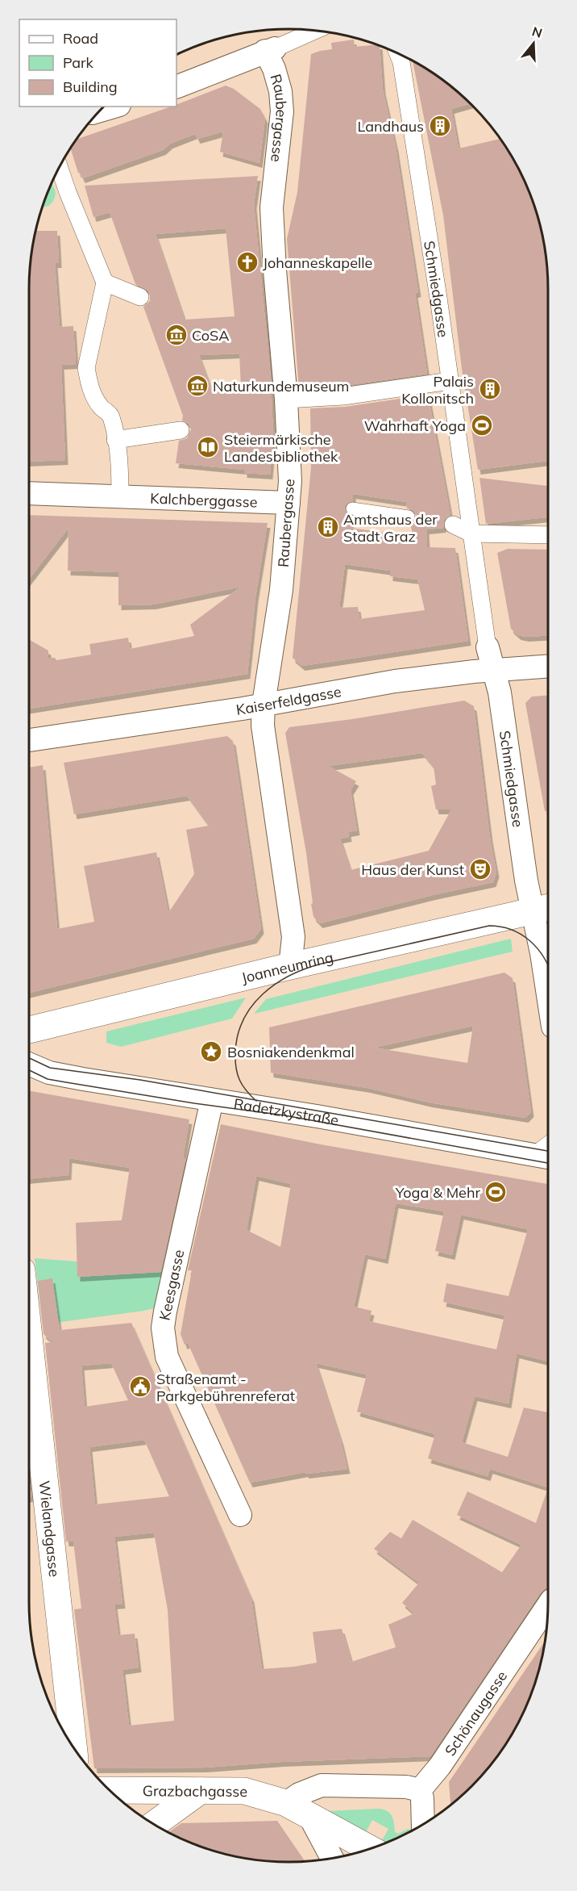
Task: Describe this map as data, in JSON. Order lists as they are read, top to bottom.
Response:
{
  "streets": {
    "main road": ["Joanneumring", "Wielandgasse", "Grazbachgasse"],
    "street": [
      "Raubergasse",
      "Schmiedgasse",
      "Kalchberggasse",
      "Kaiserfeldgasse",
      "Radetzkystraße",
      "Keesgasse",
      "Schönaugasse"
    ]
  },
  "crossings": [
    ["Raubergasse", "Kalchberggasse"],
    ["Raubergasse", "Kaiserfeldgasse"],
    ["Raubergasse", "Joanneumring"],
    ["Schmiedgasse", "Kaiserfeldgasse"],
    ["Schmiedgasse", "Joanneumring"],
    ["Radetzkystraße", "Keesgasse"]
  ],
  "places": {
    "building": ["Landhaus", "Palais Kollonitsch", "Amtshaus der Stadt Graz"],
    "church": ["Johanneskapelle"],
    "museum": ["CoSA", "Naturkundemuseum"],
    "sports": ["Wahrhaft Yoga", "Yoga & Mehr"],
    "library": ["Steiermärkische Landesbibliothek"],
    "theatre": ["Haus der Kunst"],
    "place": ["Bosniakendenkmal"],
    "public building": ["Straßenamt - Parkgebührenreferat"]
  },
  "legend": ["Road", "Park", "Building"],
  "north": "top"
}
